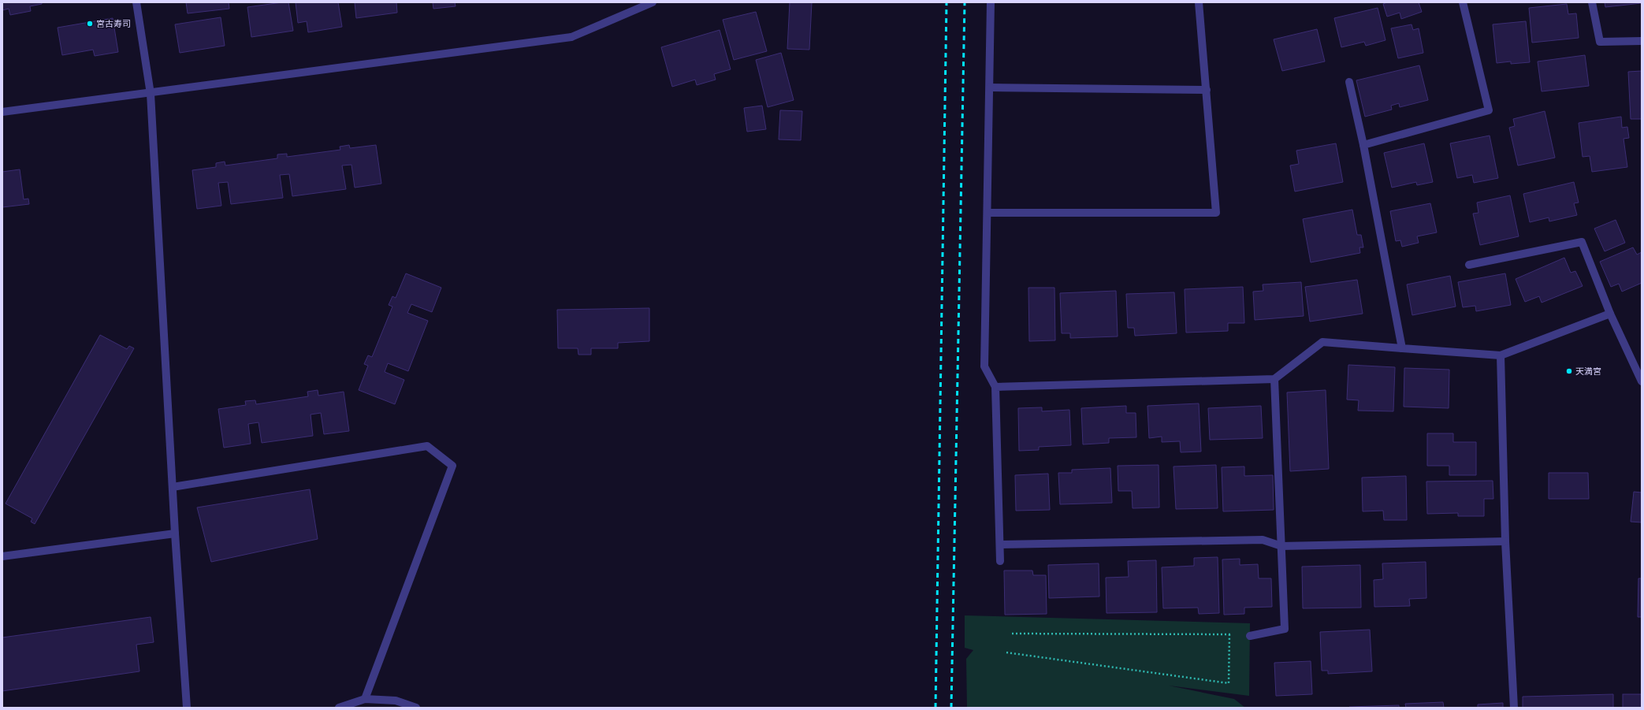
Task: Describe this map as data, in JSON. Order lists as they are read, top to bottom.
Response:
{
  "places": ["宮古寿司", "天満宮"]
}
